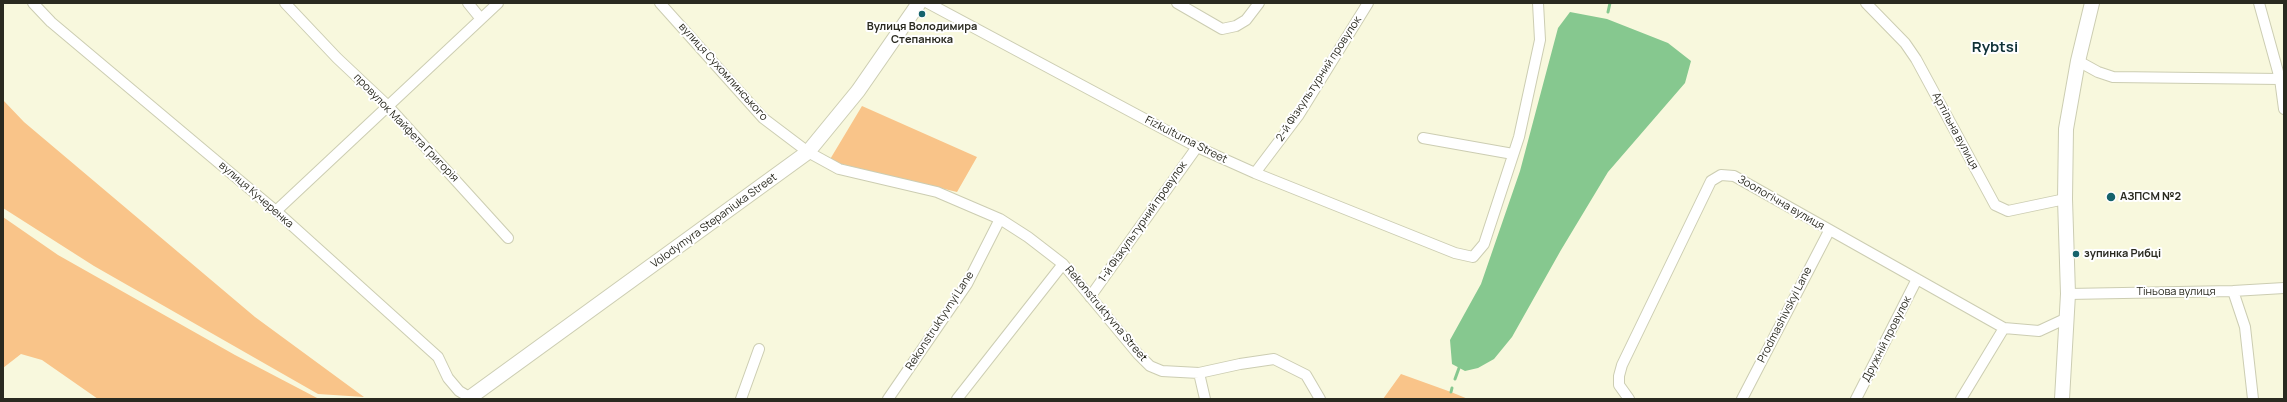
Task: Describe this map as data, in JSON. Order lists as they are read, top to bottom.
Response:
{
  "streets": {
    "street": [
      "вулиця Сухомлинського",
      "2-й Фізкультурний провулок",
      "провулок Майфета Григорія",
      "Артільна вулиця",
      "Fizkulturna Street",
      "вулиця Кучеренка",
      "Зоологічна вулиця",
      "Volodymyra Stepaniuka Street",
      "1-й Фізкультурний провулок",
      "Тіньова вулиця",
      "Rekonstruktyvna Street",
      "Prodmashivskyi Lane",
      "Rekonstruktyvnyi Lane",
      "Дружній провулок"
    ]
  },
  "crossings": [
    ["вулиця Сухомлинського", "Volodymyra Stepaniuka Street"],
    ["вулиця Сухомлинського", "Rekonstruktyvna Street"],
    ["2-й Фізкультурний провулок", "Fizkulturna Street"],
    ["Fizkulturna Street", "1-й Фізкультурний провулок"],
    ["вулиця Кучеренка", "Volodymyra Stepaniuka Street"],
    ["Зоологічна вулиця", "Prodmashivskyi Lane"],
    ["Зоологічна вулиця", "Дружній провулок"],
    ["Volodymyra Stepaniuka Street", "Rekonstruktyvna Street"],
    ["1-й Фізкультурний провулок", "Rekonstruktyvna Street"],
    ["Rekonstruktyvna Street", "Rekonstruktyvnyi Lane"]
  ],
  "districts": ["Rybtsi"],
  "places": ["Вулиця Володимира Степанюка", "АЗПСМ №2", "зупинка Рибці"]
}
